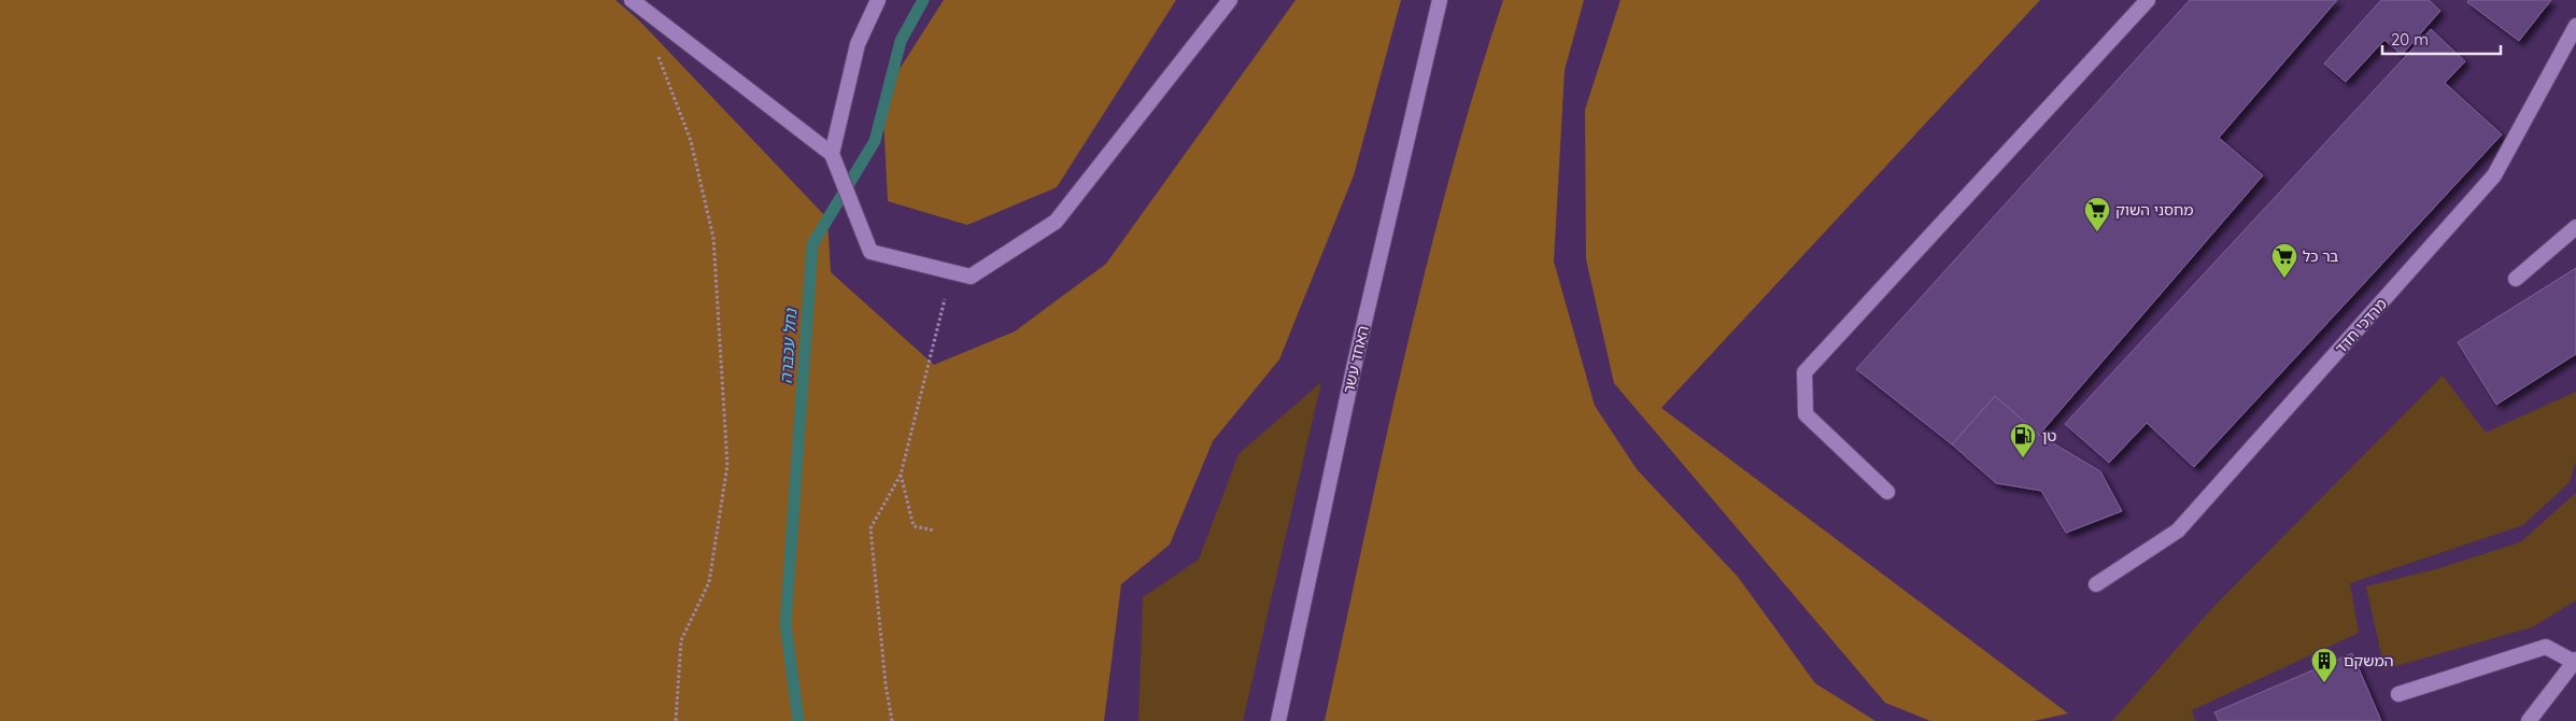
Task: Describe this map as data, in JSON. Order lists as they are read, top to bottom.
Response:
{
  "streets": {
    "street": ["מרדכי חדד", "האחד עשר"]
  },
  "water": ["נחל עכברה"],
  "places": {
    "supermarket": ["מחסני השוק", "בר כל"],
    "fuel station": ["טן"],
    "building": ["המשקם"]
  },
  "scale_bar": "20 m"
}
